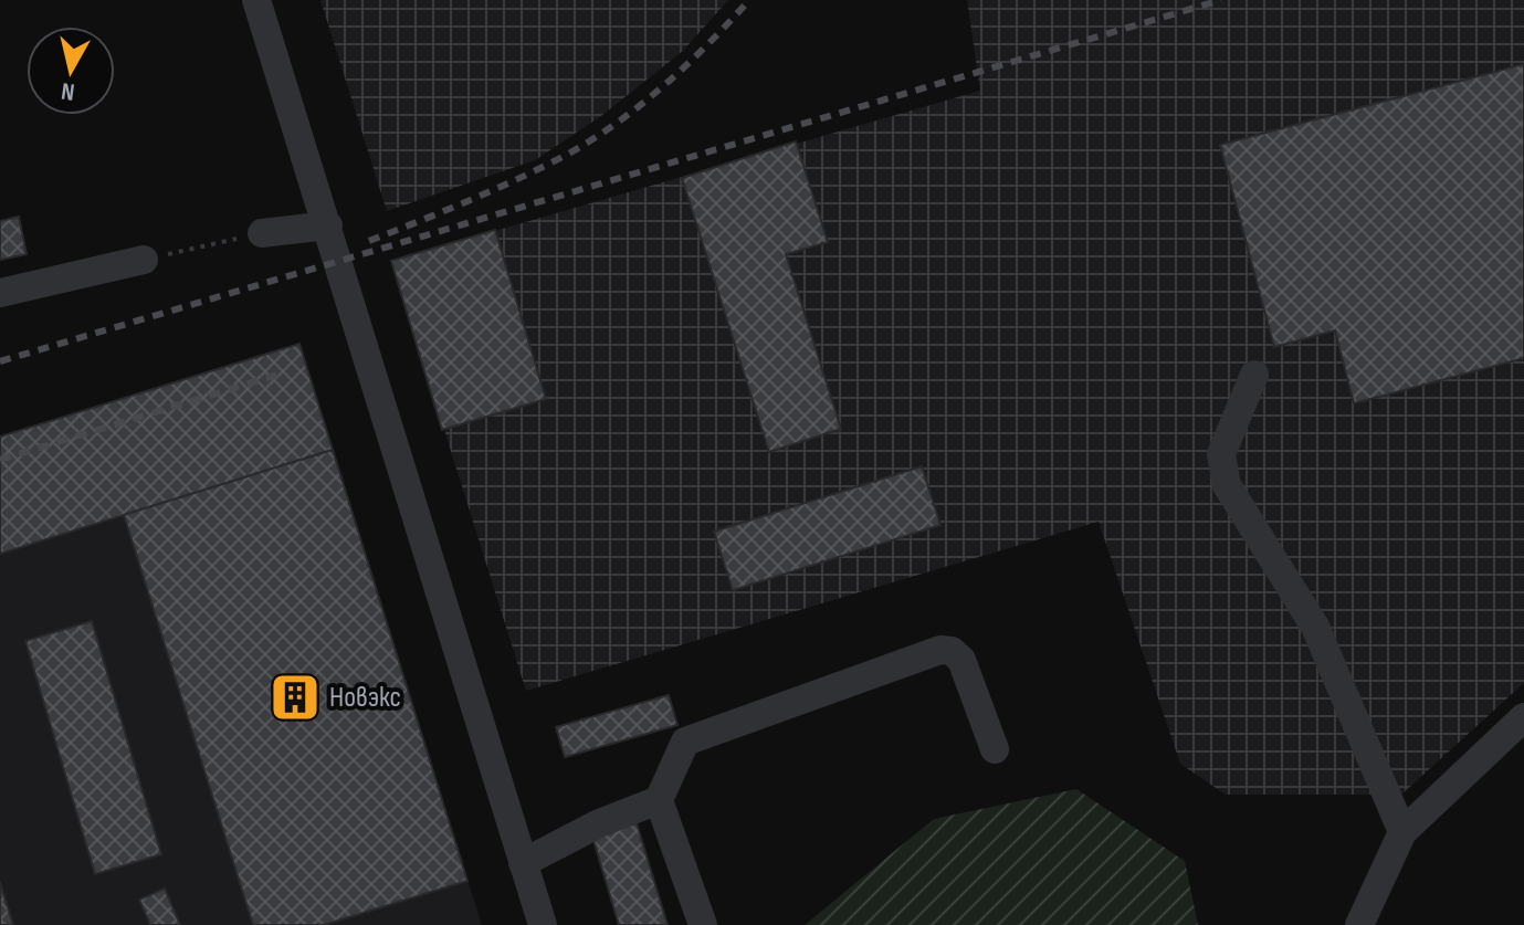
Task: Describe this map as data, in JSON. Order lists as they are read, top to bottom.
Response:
{
  "places": {
    "building": ["Новэкс"]
  },
  "north": "bottom"
}
